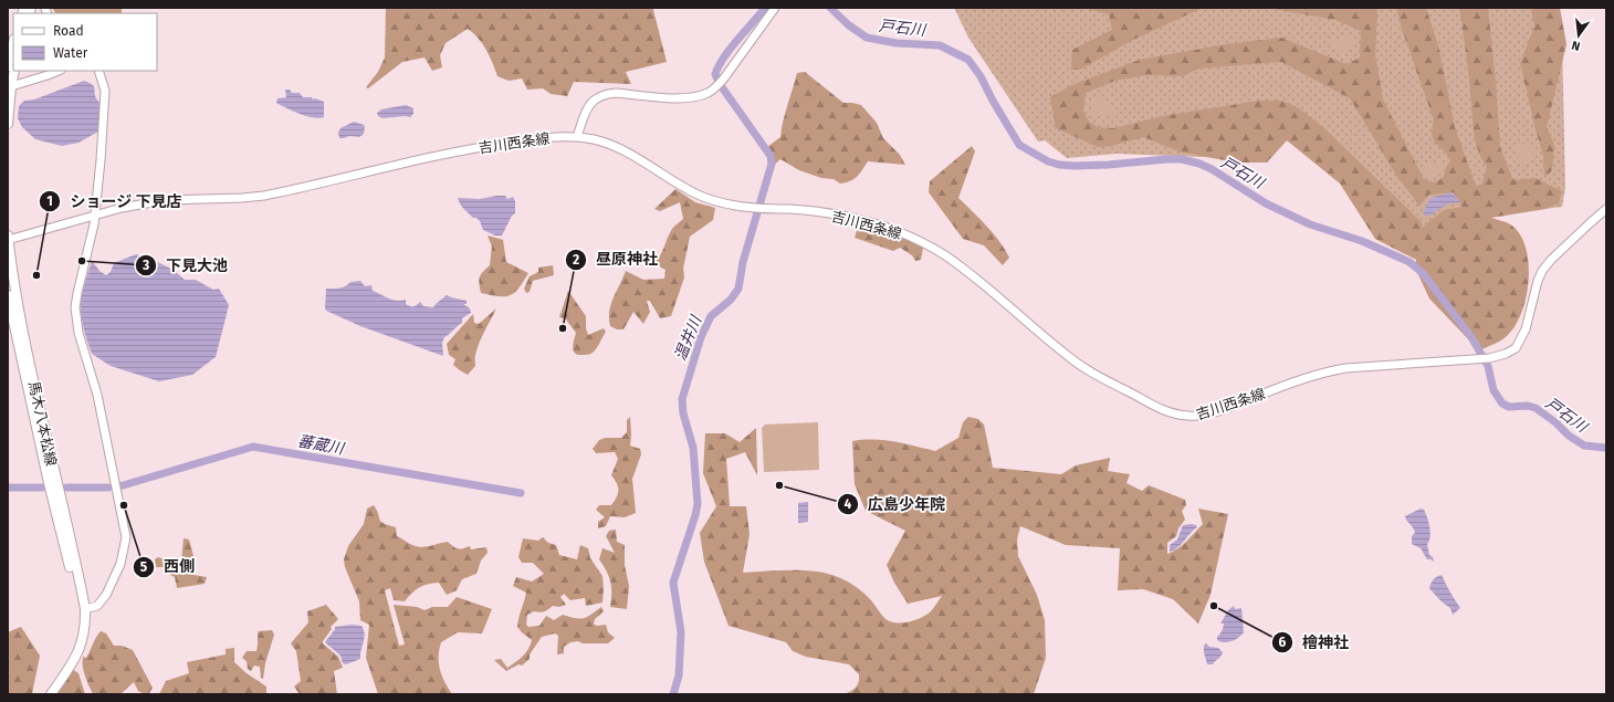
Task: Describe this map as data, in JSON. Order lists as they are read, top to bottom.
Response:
{
  "streets": {
    "main road": ["吉川西条線", "馬木八本松線"]
  },
  "crossings": [
    ["吉川西条線", "馬木八本松線"]
  ],
  "water": ["戸石川", "温井川", "蕃蔵川"],
  "places": [
    "下見大池",
    "ショージ 下見店",
    "昼原神社",
    "広島少年院",
    "西側",
    "檜神社"
  ],
  "legend": ["Road", "Water"],
  "north": "bottom"
}
